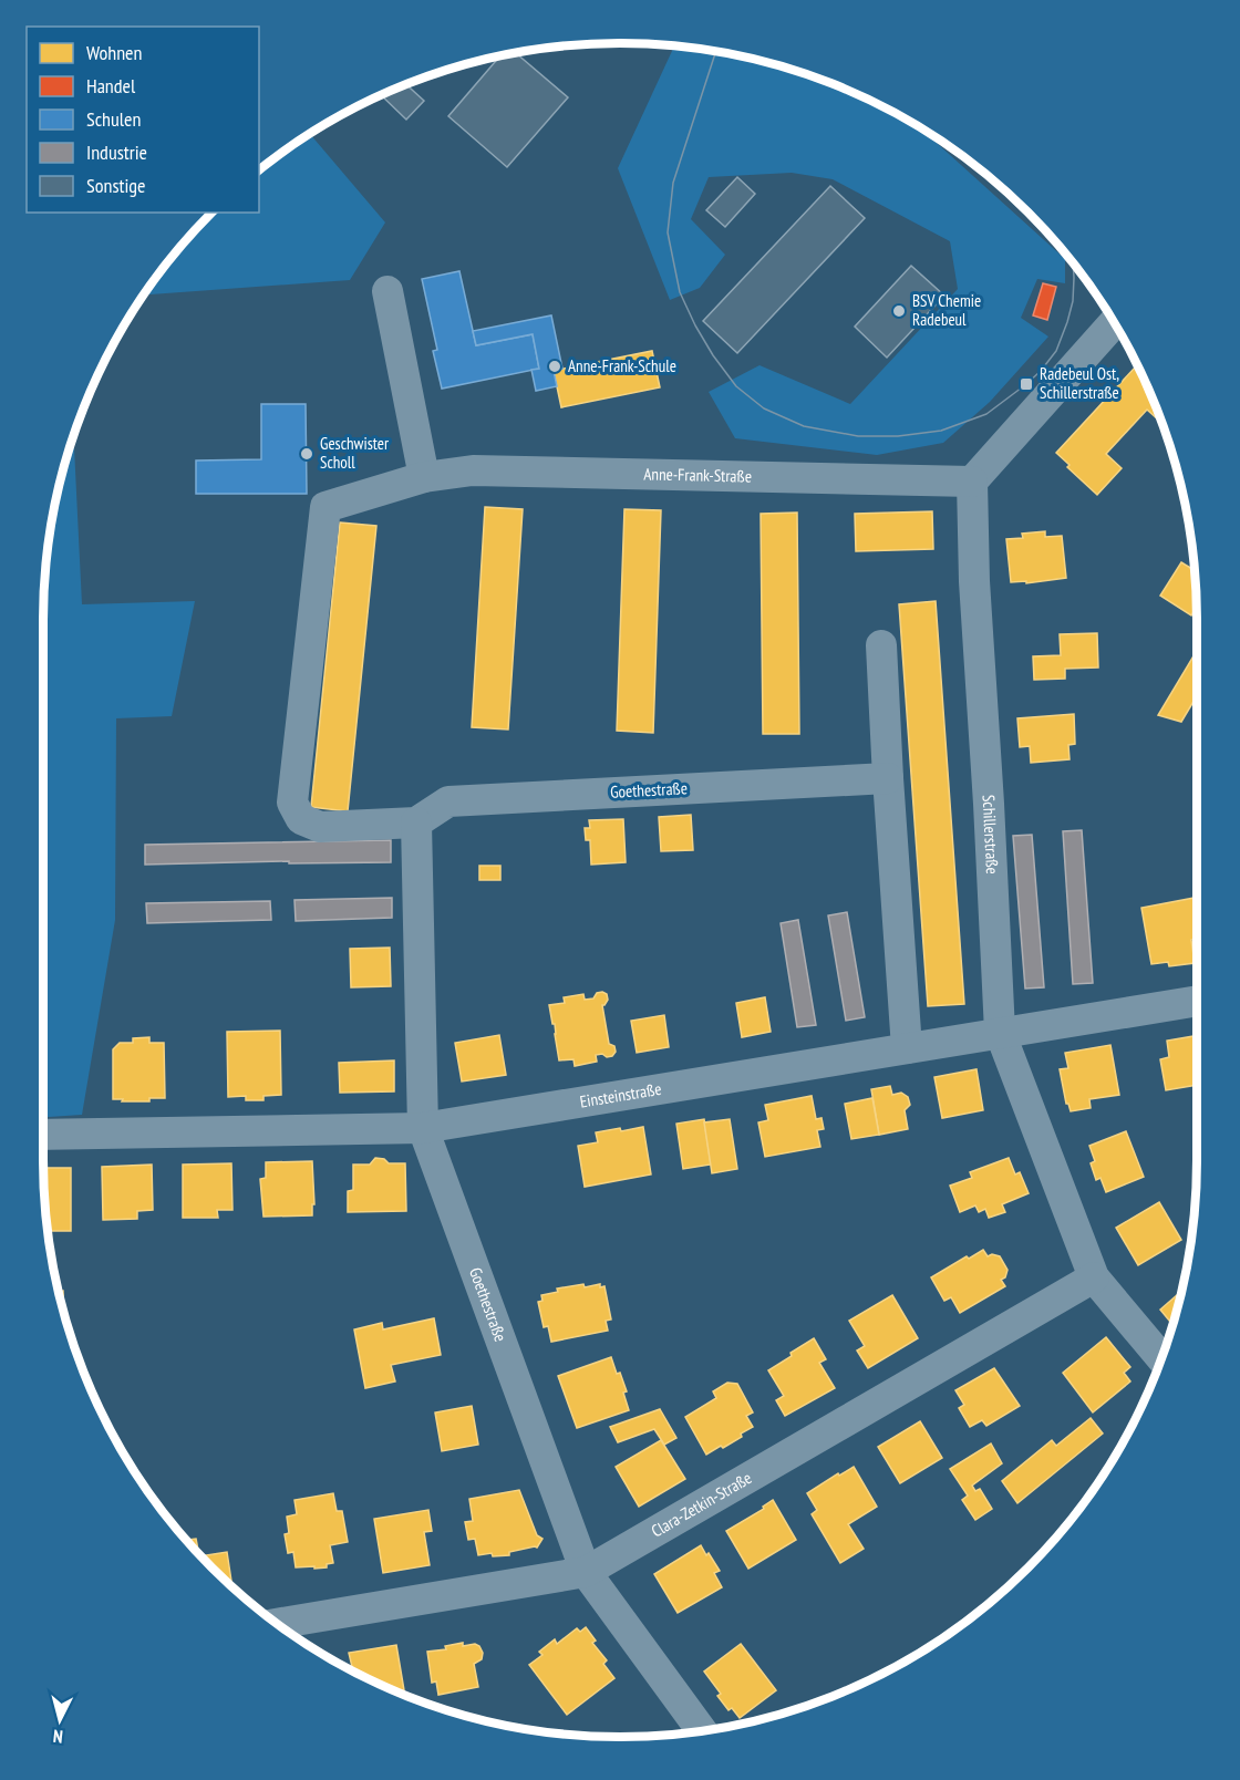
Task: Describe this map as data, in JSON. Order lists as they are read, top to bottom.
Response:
{
  "streets": {
    "street": [
      "Anne-Frank-Straße",
      "Goethestraße",
      "Schillerstraße",
      "Einsteinstraße",
      "Clara-Zetkin-Straße"
    ]
  },
  "crossings": [
    ["Anne-Frank-Straße", "Goethestraße"],
    ["Anne-Frank-Straße", "Schillerstraße"],
    ["Goethestraße", "Einsteinstraße"],
    ["Goethestraße", "Clara-Zetkin-Straße"],
    ["Schillerstraße", "Einsteinstraße"],
    ["Schillerstraße", "Clara-Zetkin-Straße"]
  ],
  "places": {
    "other": ["BSV Chemie Radebeul", "Anne-Frank-Schule", "Geschwister Scholl"],
    "transit": ["Radebeul Ost, Schillerstraße"]
  },
  "legend": [
    "Wohnen",
    "Handel",
    "Schulen",
    "Industrie",
    "Sonstige"
  ],
  "north": "bottom"
}
